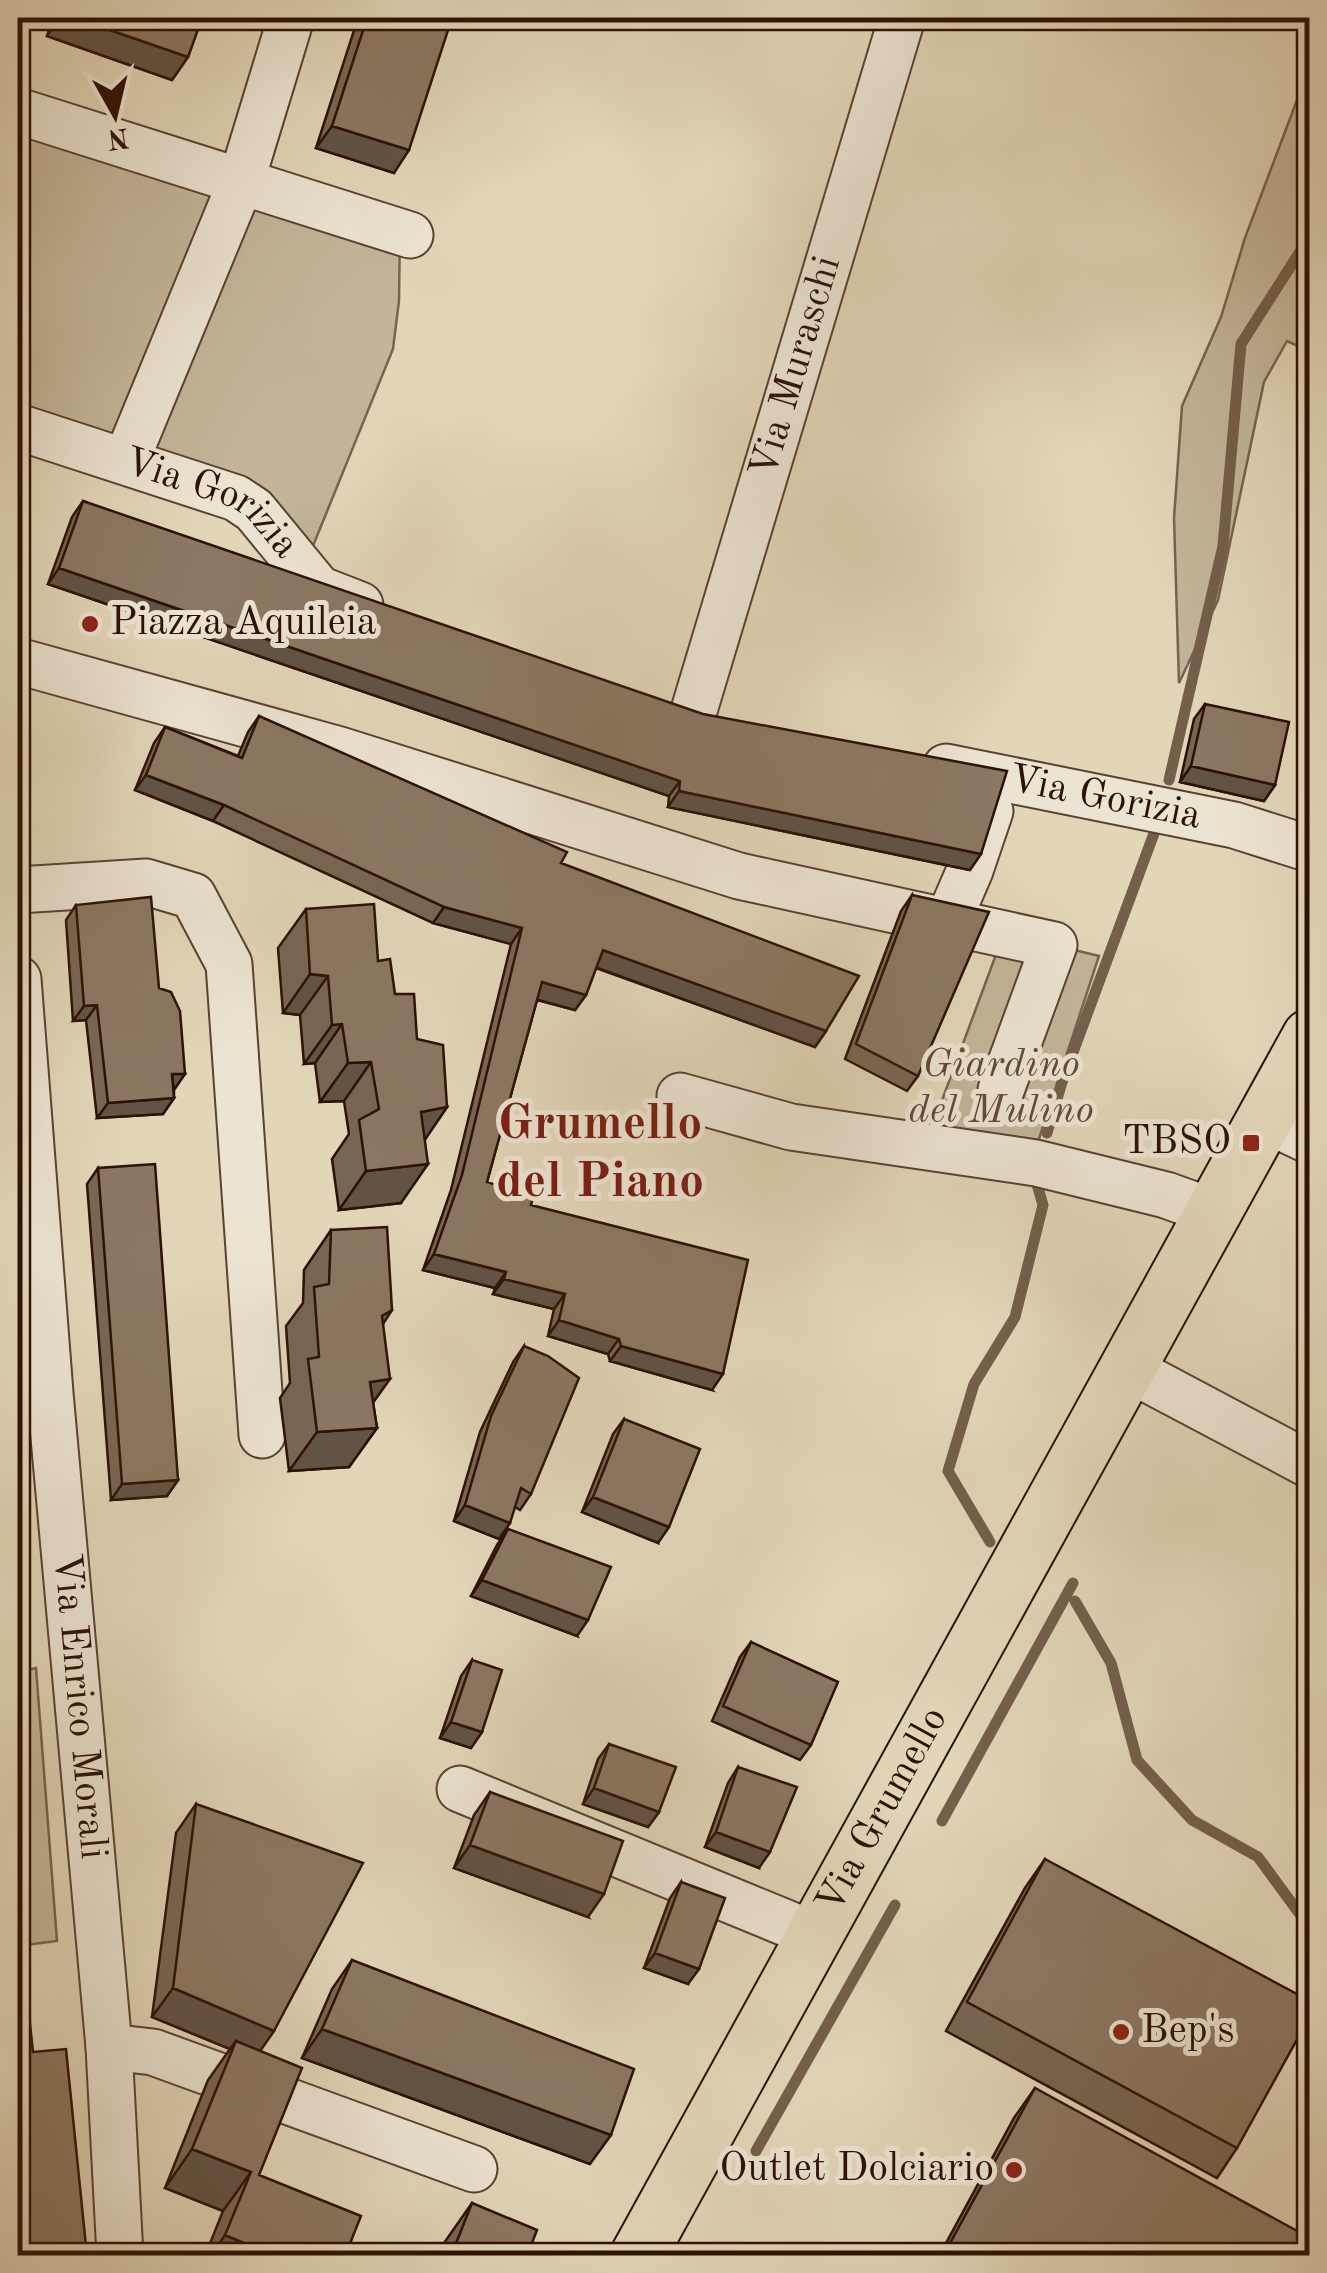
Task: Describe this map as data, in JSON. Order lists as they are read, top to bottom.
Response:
{
  "streets": {
    "main road": ["Via Grumello"],
    "street": ["Via Muraschi", "Via Gorizia", "Via Enrico Morali"]
  },
  "districts": ["Grumello del Piano"],
  "parks": ["Giardino del Mulino"],
  "places": {
    "other": ["Piazza Aquileia", "Bep's", "Outlet Dolciario"],
    "transit": ["TBSO"]
  },
  "north": "bottom"
}
